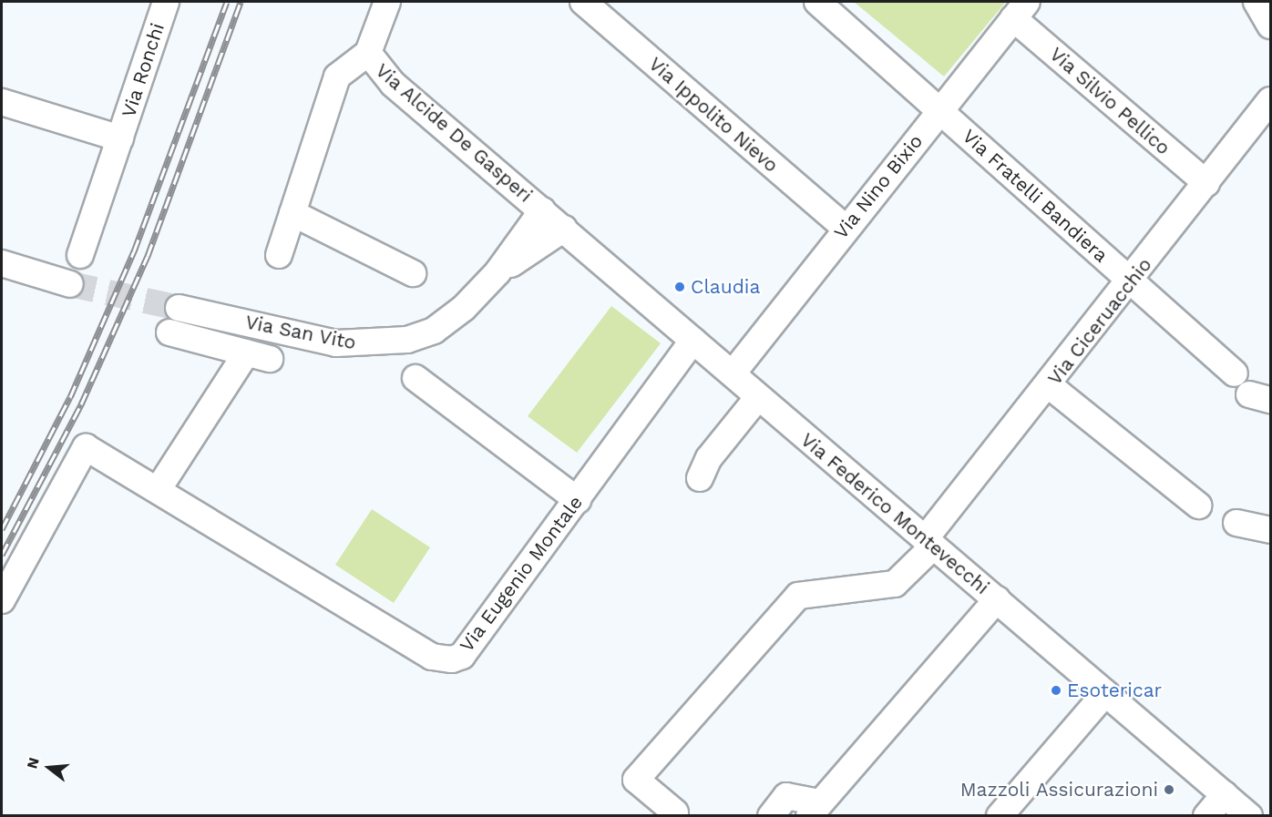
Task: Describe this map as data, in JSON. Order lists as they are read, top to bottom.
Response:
{
  "streets": {
    "street": [
      "Via Ronchi",
      "Via Silvio Pellico",
      "Via Ippolito Nievo",
      "Via Alcide De Gasperi",
      "Via Nino Bixio",
      "Via Fratelli Bandiera",
      "Via Ciceruacchio",
      "Via San Vito",
      "Via Federico Montevecchi",
      "Via Eugenio Montale"
    ]
  },
  "crossings": [
    ["Via Silvio Pellico", "Via Nino Bixio"],
    ["Via Silvio Pellico", "Via Ciceruacchio"],
    ["Via Ippolito Nievo", "Via Nino Bixio"],
    ["Via Alcide De Gasperi", "Via San Vito"],
    ["Via Alcide De Gasperi", "Via Federico Montevecchi"],
    ["Via Nino Bixio", "Via Fratelli Bandiera"],
    ["Via Nino Bixio", "Via Federico Montevecchi"],
    ["Via Fratelli Bandiera", "Via Ciceruacchio"],
    ["Via Ciceruacchio", "Via Federico Montevecchi"],
    ["Via San Vito", "Via Federico Montevecchi"],
    ["Via Federico Montevecchi", "Via Eugenio Montale"]
  ],
  "places": ["Claudia", "Esotericar", "Mazzoli Assicurazioni"],
  "north": "left"
}
